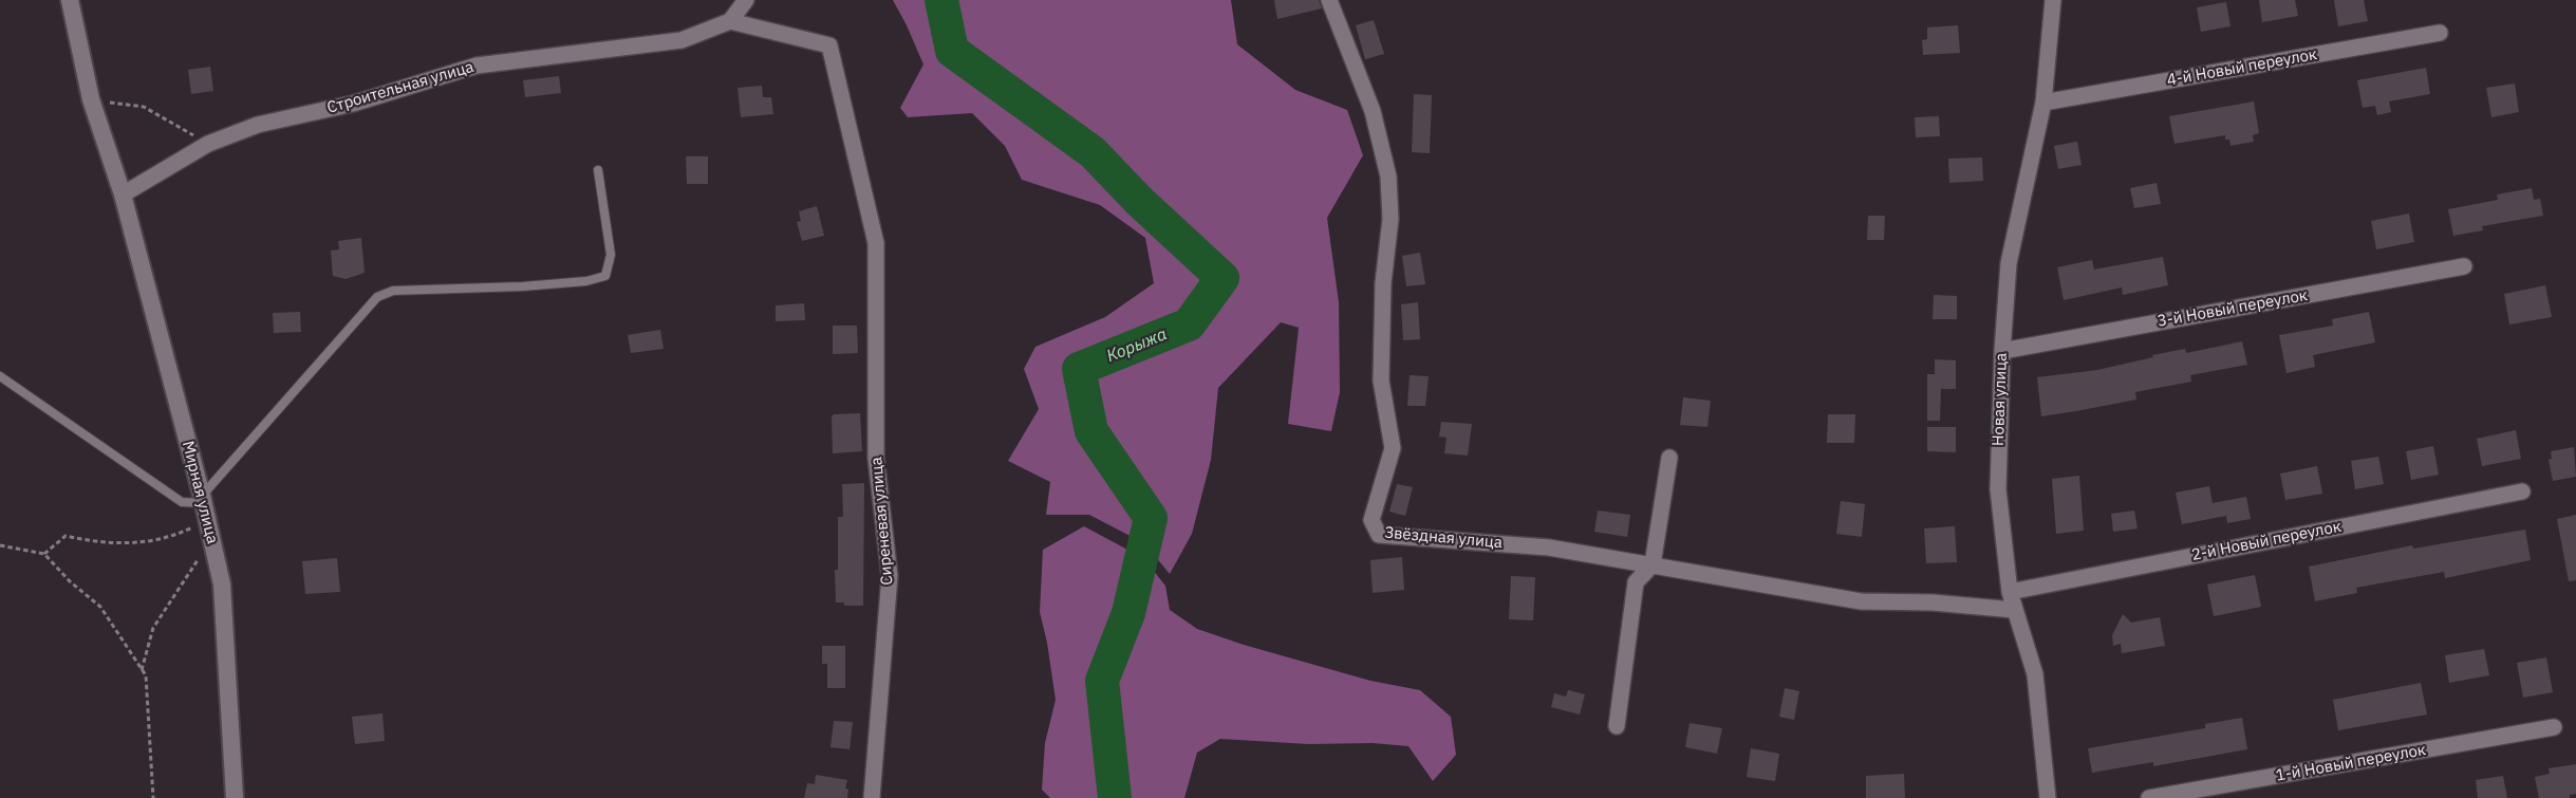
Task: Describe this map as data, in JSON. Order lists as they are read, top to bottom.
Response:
{
  "streets": {
    "street": [
      "4-й Новый переулок",
      "Строительная улица",
      "3-й Новый переулок",
      "Новая улица",
      "Мирная улица",
      "Сиреневая улица",
      "Звёздная улица",
      "2-й Новый переулок",
      "1-й Новый переулок"
    ]
  },
  "crossings": [
    ["4-й Новый переулок", "Новая улица"],
    ["Строительная улица", "Мирная улица"],
    ["Строительная улица", "Сиреневая улица"],
    ["3-й Новый переулок", "Новая улица"],
    ["Новая улица", "Звёздная улица"],
    ["Новая улица", "2-й Новый переулок"]
  ],
  "water": ["Корыжа"]
}
